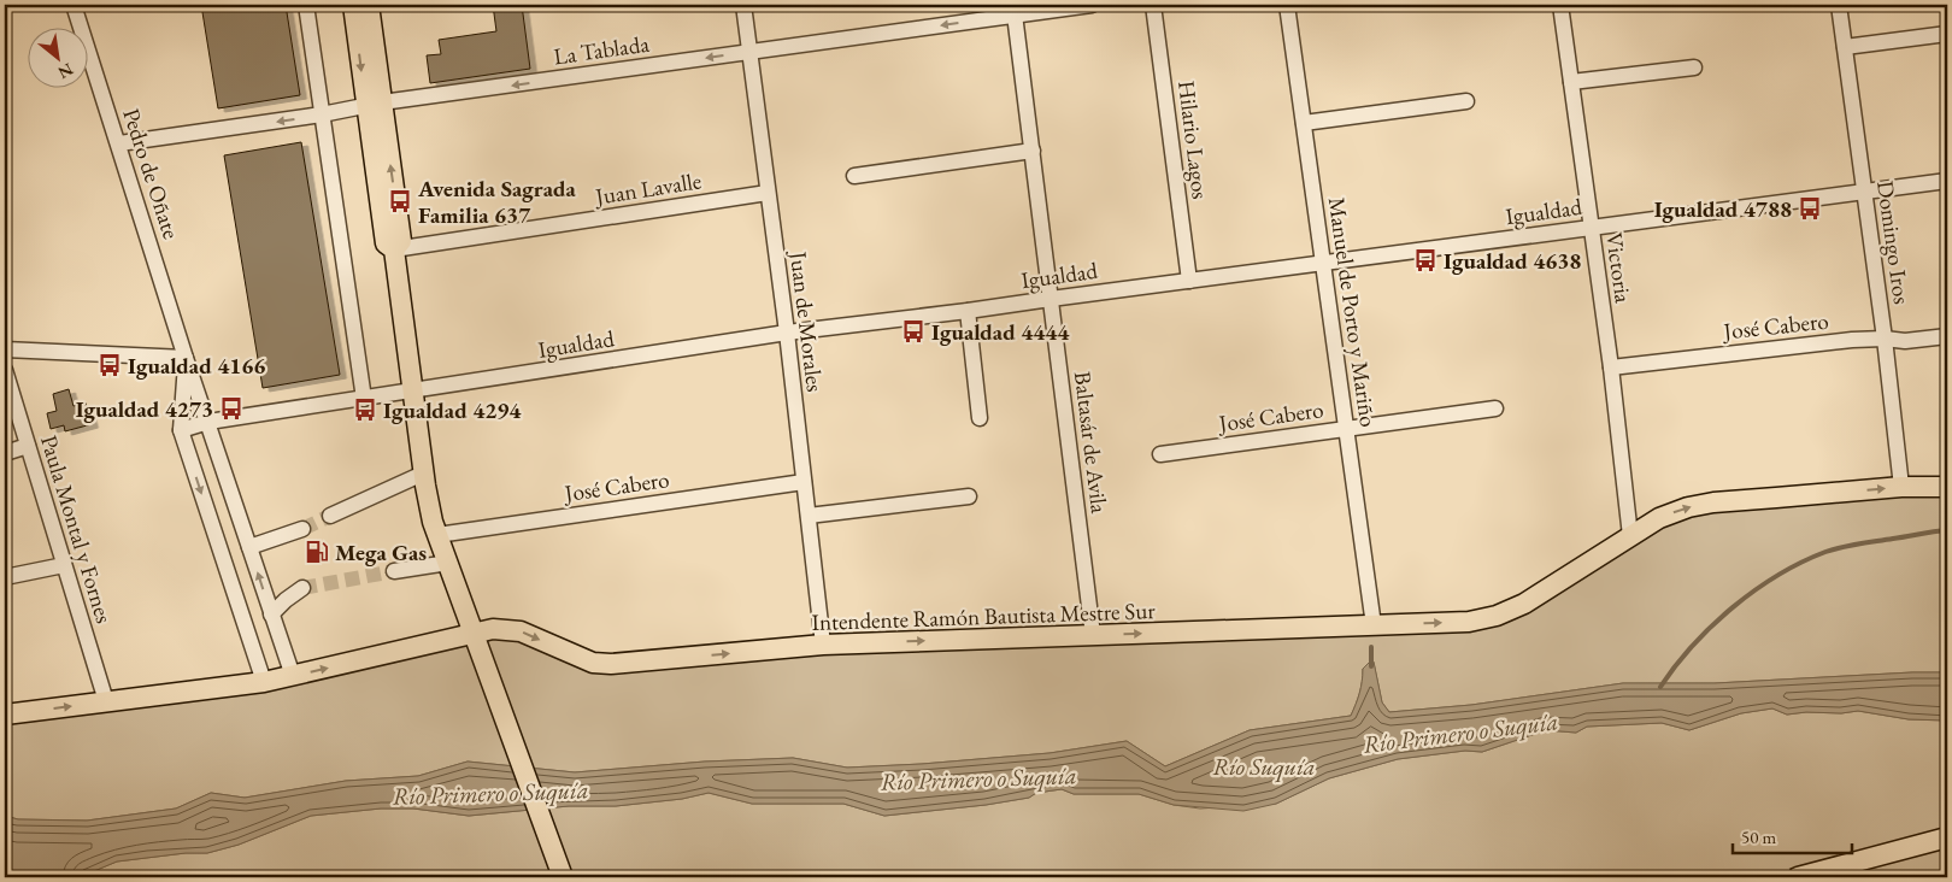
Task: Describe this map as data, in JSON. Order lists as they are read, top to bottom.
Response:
{
  "streets": {
    "main road": ["Intendente Ramón Bautista Mestre Sur"],
    "street": [
      "La Tablada",
      "Hilario Lagos",
      "Pedro de Oñate",
      "Juan Lavalle",
      "Igualdad",
      "Domingo Iros",
      "Victoria",
      "Manuel de Porto y Mariño",
      "Juan de Morales",
      "José Cabero",
      "Baltasár de Avila",
      "Paula Montal y Fornes"
    ]
  },
  "crossings": [
    ["La Tablada", "Pedro de Oñate"],
    ["La Tablada", "Juan de Morales"],
    ["La Tablada", "Baltasár de Avila"],
    ["Hilario Lagos", "Igualdad"],
    ["Pedro de Oñate", "Igualdad"],
    ["Pedro de Oñate", "Intendente Ramón Bautista Mestre Sur"],
    ["Juan Lavalle", "Juan de Morales"],
    ["Igualdad", "Domingo Iros"],
    ["Igualdad", "Victoria"],
    ["Igualdad", "Manuel de Porto y Mariño"],
    ["Igualdad", "Juan de Morales"],
    ["Igualdad", "Baltasár de Avila"],
    ["Domingo Iros", "José Cabero"],
    ["Domingo Iros", "Intendente Ramón Bautista Mestre Sur"],
    ["Victoria", "José Cabero"],
    ["Victoria", "Intendente Ramón Bautista Mestre Sur"],
    ["Manuel de Porto y Mariño", "José Cabero"],
    ["Manuel de Porto y Mariño", "Intendente Ramón Bautista Mestre Sur"],
    ["Juan de Morales", "José Cabero"],
    ["Juan de Morales", "Intendente Ramón Bautista Mestre Sur"],
    ["Baltasár de Avila", "Intendente Ramón Bautista Mestre Sur"],
    ["Paula Montal y Fornes", "Intendente Ramón Bautista Mestre Sur"]
  ],
  "one_way": ["La Tablada", "Intendente Ramón Bautista Mestre Sur"],
  "water": ["Río Primero o Suquía", "Río Suquía"],
  "places": {
    "bus stop": [
      "Avenida Sagrada Familia 637",
      "Igualdad 4788",
      "Igualdad 4638",
      "Igualdad 4444",
      "Igualdad 4166",
      "Igualdad 4273",
      "Igualdad 4294"
    ],
    "fuel station": ["Mega Gas"]
  },
  "scale_bar": "50 m",
  "north": "bottom right"
}
